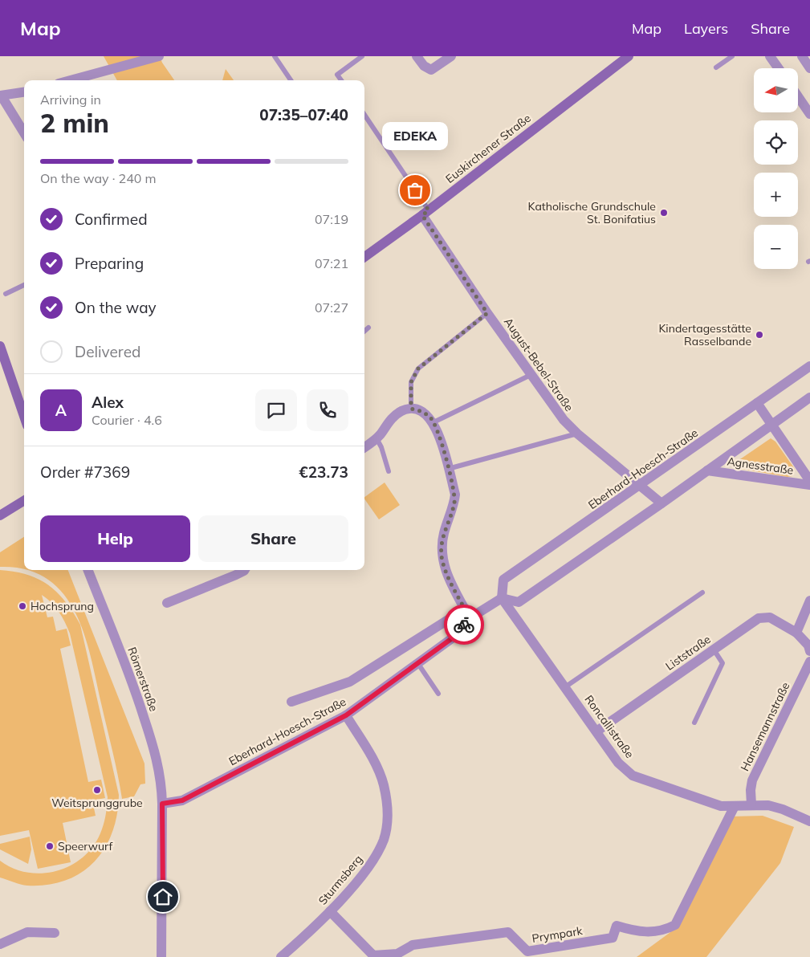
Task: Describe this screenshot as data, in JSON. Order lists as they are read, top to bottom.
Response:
{
  "streets": {
    "street": [
      "Euskirchener Straße",
      "August-Bebel-Straße",
      "Agnesstraße",
      "Eberhard-Hoesch-Straße",
      "Liststraße",
      "Römerstraße",
      "Roncallistraße",
      "Hansemannstraße",
      "Sturmsberg",
      "Prympark"
    ]
  },
  "crossings": [
    ["Euskirchener Straße", "August-Bebel-Straße"],
    ["August-Bebel-Straße", "Eberhard-Hoesch-Straße"],
    ["Agnesstraße", "Eberhard-Hoesch-Straße"],
    ["Eberhard-Hoesch-Straße", "Römerstraße"],
    ["Eberhard-Hoesch-Straße", "Roncallistraße"],
    ["Eberhard-Hoesch-Straße", "Sturmsberg"],
    ["Liststraße", "Roncallistraße"],
    ["Roncallistraße", "Hansemannstraße"],
    ["Roncallistraße", "Prympark"],
    ["Sturmsberg", "Prympark"]
  ],
  "places": [
    "EDEKA",
    "Katholische Grundschule St. Bonifatius",
    "Kindertagesstätte Rasselbande",
    "Hochsprung",
    "Weitsprunggrube",
    "Speerwurf"
  ],
  "north": "left",
  "page": {
    "header": "Map",
    "nav": ["Map", "Layers", "Share"],
    "map_buttons": ["+", "−"],
    "heading": ["2 min", "Arriving in", "07:35–07:40"],
    "panel": [
      "Alex",
      "Courier · 4.6",
      "Order #7369",
      "€23.73"
    ],
    "bubble": "EDEKA",
    "bar": "On the way · 240 m",
    "list": [
      ["Confirmed", "07:19"],
      ["Preparing", "07:21"],
      ["On the way", "07:27"],
      "Delivered"
    ],
    "round": "A",
    "buttons": ["Help", "Share"]
  }
}
